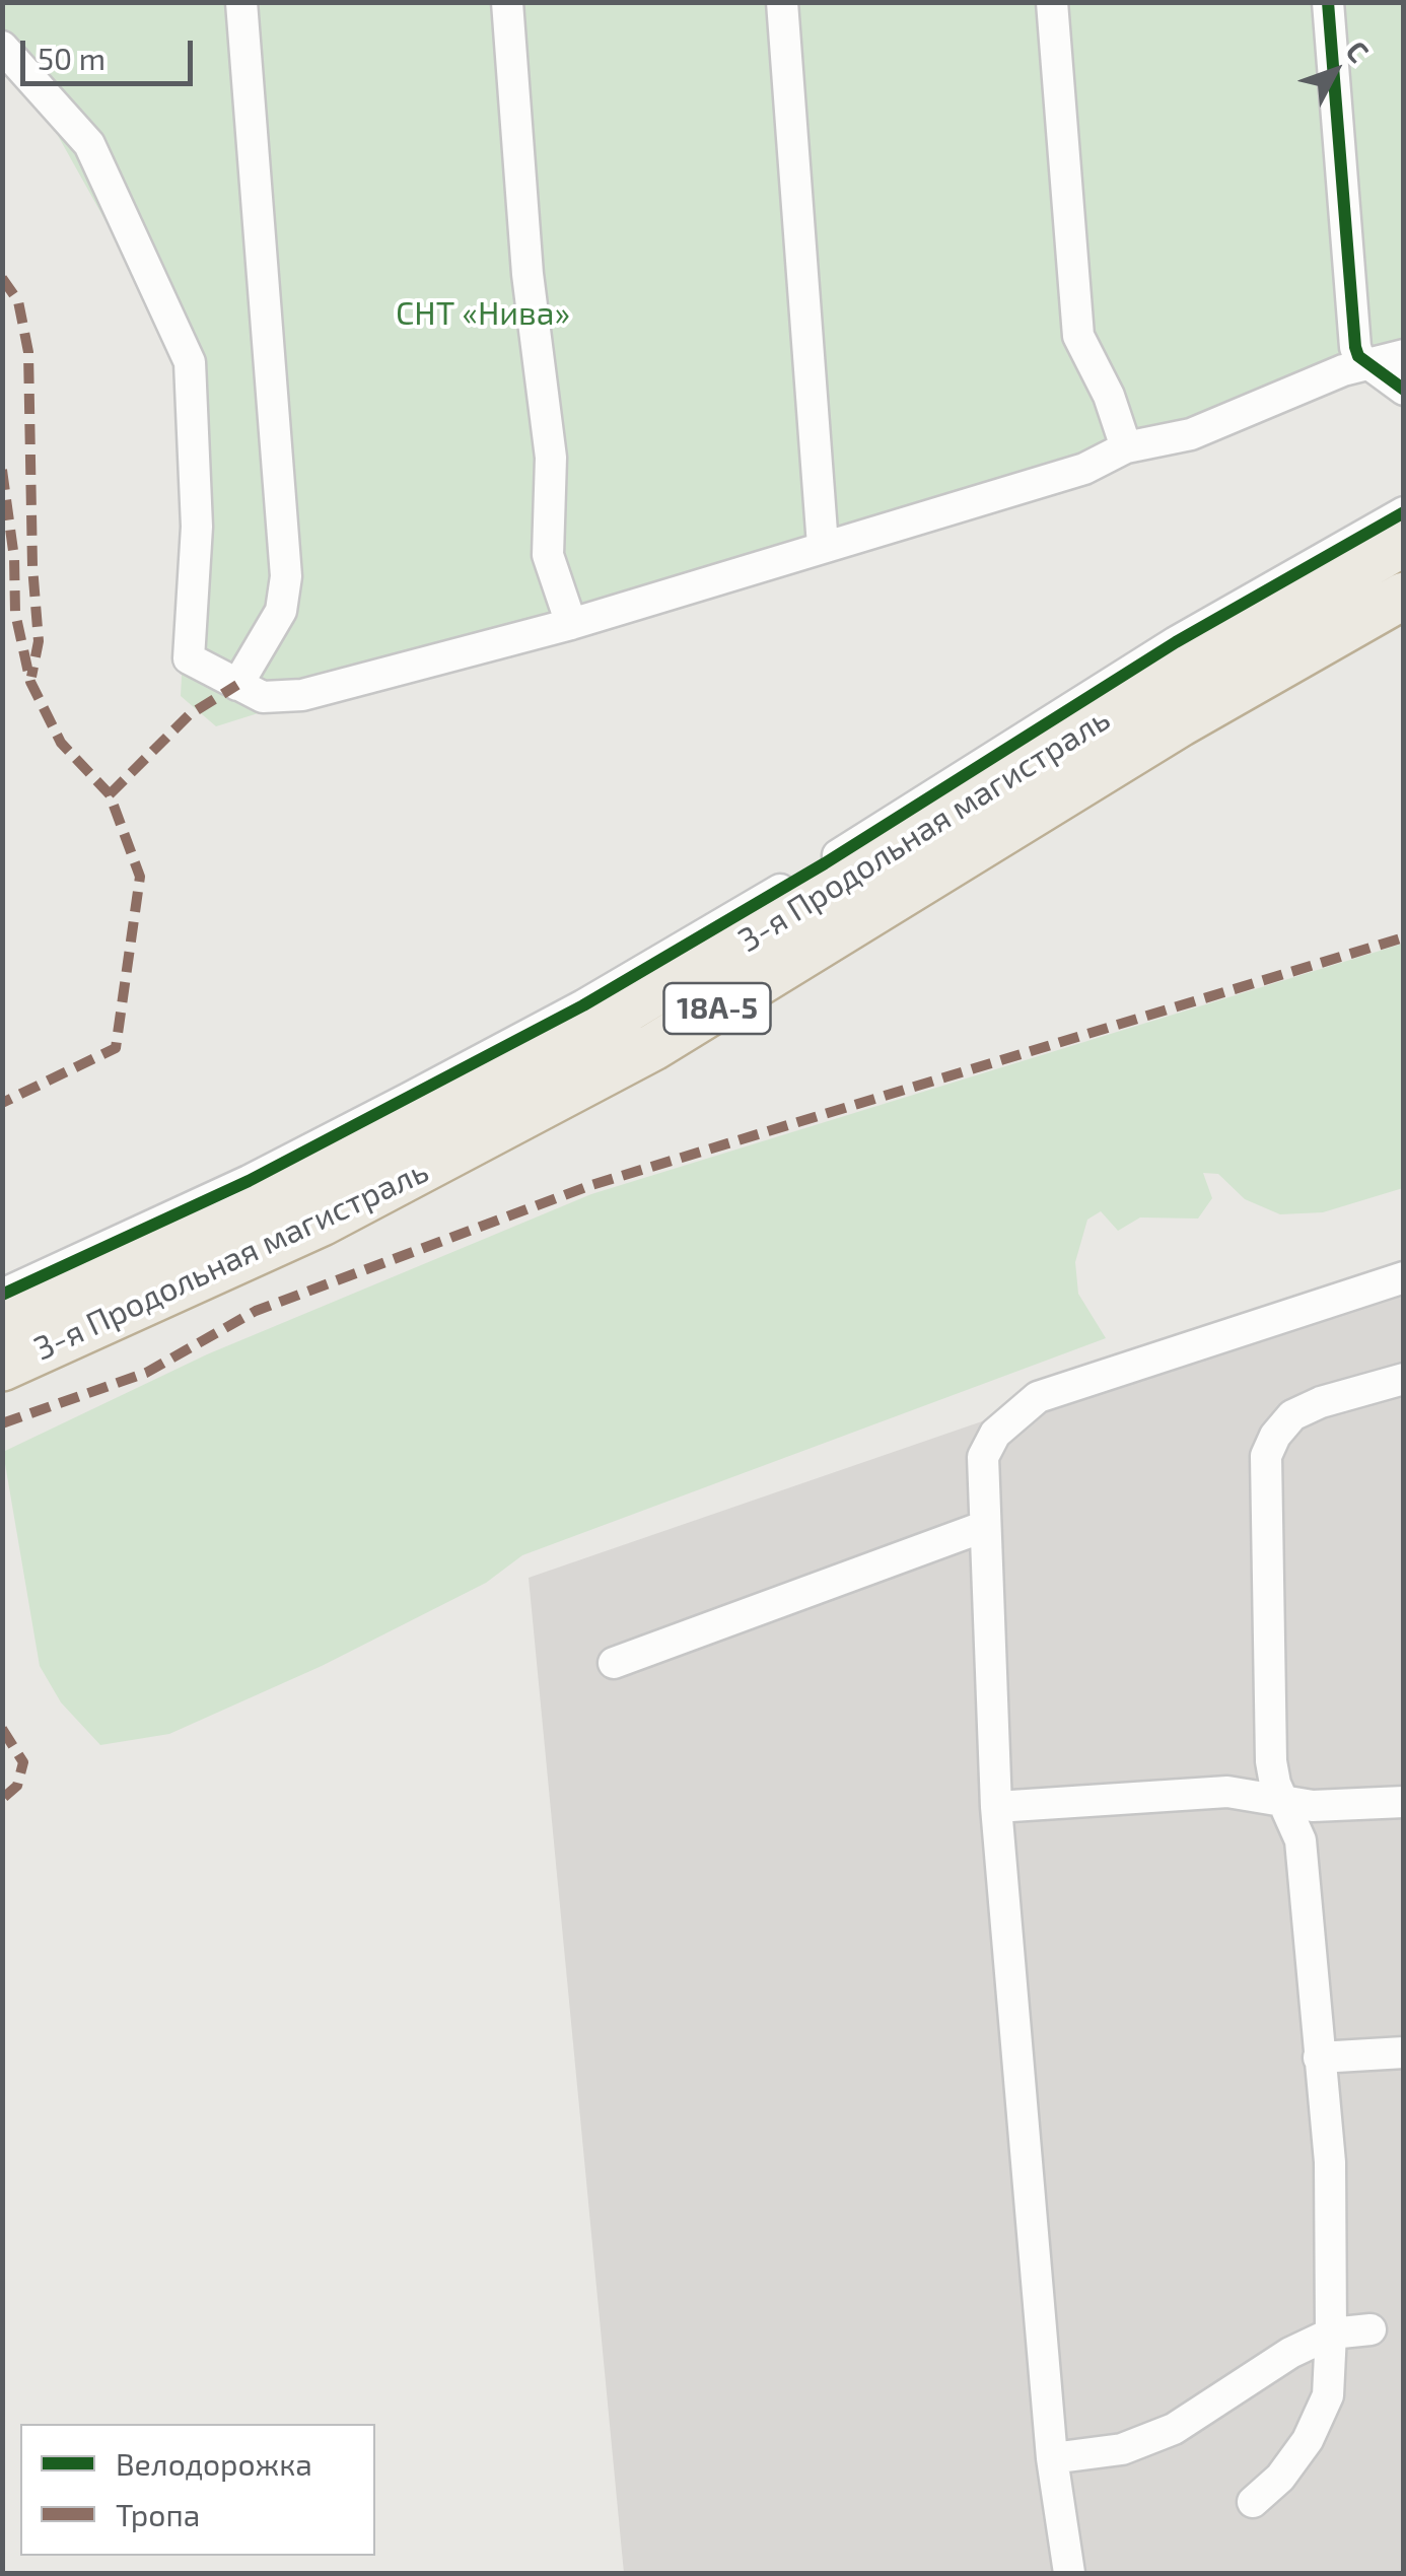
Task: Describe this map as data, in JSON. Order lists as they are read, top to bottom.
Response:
{
  "streets": {
    "highway": ["3-я Продольная магистраль", "18А-5"]
  },
  "parks": ["СНТ «Нива»"],
  "legend": ["Велодорожка", "Тропа"],
  "scale_bar": "50 m",
  "north": "top right"
}
